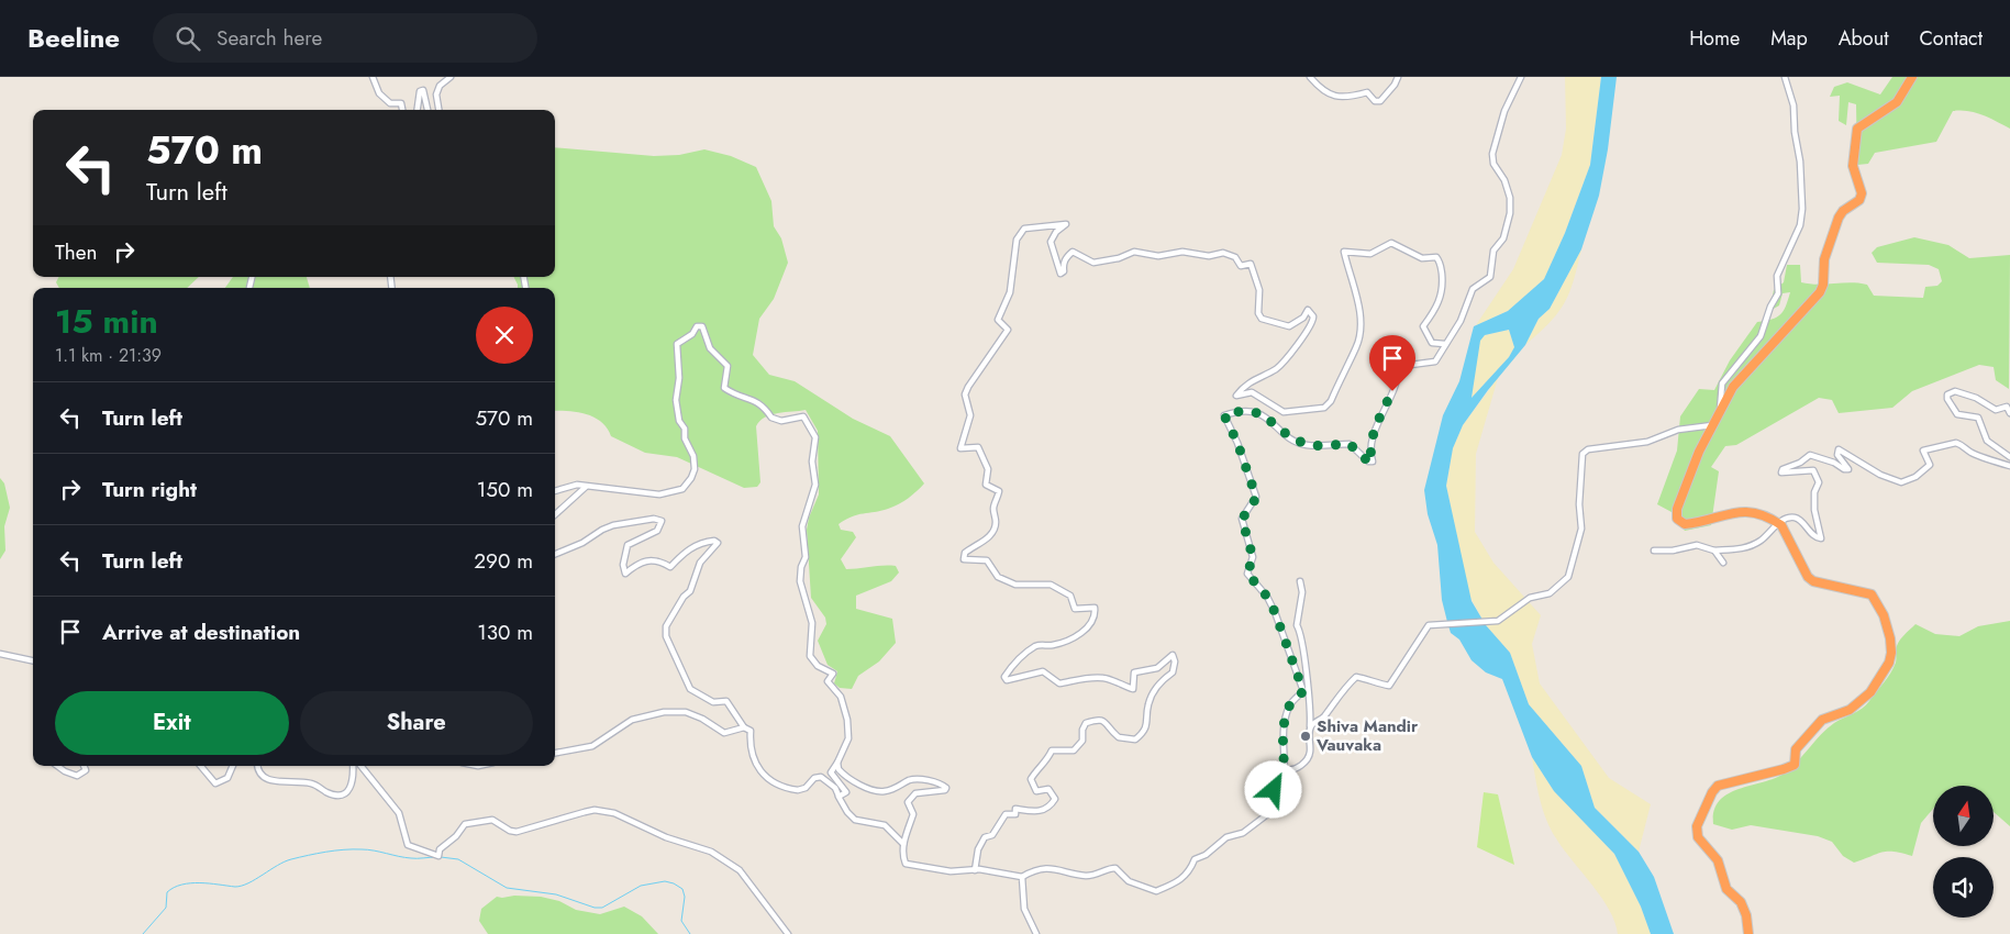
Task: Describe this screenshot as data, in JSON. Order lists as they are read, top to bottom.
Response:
{
  "places": ["Shiva Mandir Vauvaka"],
  "north": "top",
  "page": {
    "header": "Beeline",
    "search": "Search here",
    "nav": [
      "Home",
      "Map",
      "About",
      "Contact"
    ],
    "turn": ["570 m", "Turn left"],
    "then": "Then",
    "heading": ["15 min", "1.1 km · 21:39"],
    "list": [
      {
        "name": "Turn left",
        "value": "570 m"
      },
      {
        "name": "Turn right",
        "value": "150 m"
      },
      {
        "name": "Turn left",
        "value": "290 m"
      },
      {
        "name": "Arrive at destination",
        "value": "130 m"
      }
    ],
    "buttons": ["Exit", "Share"]
  }
}
